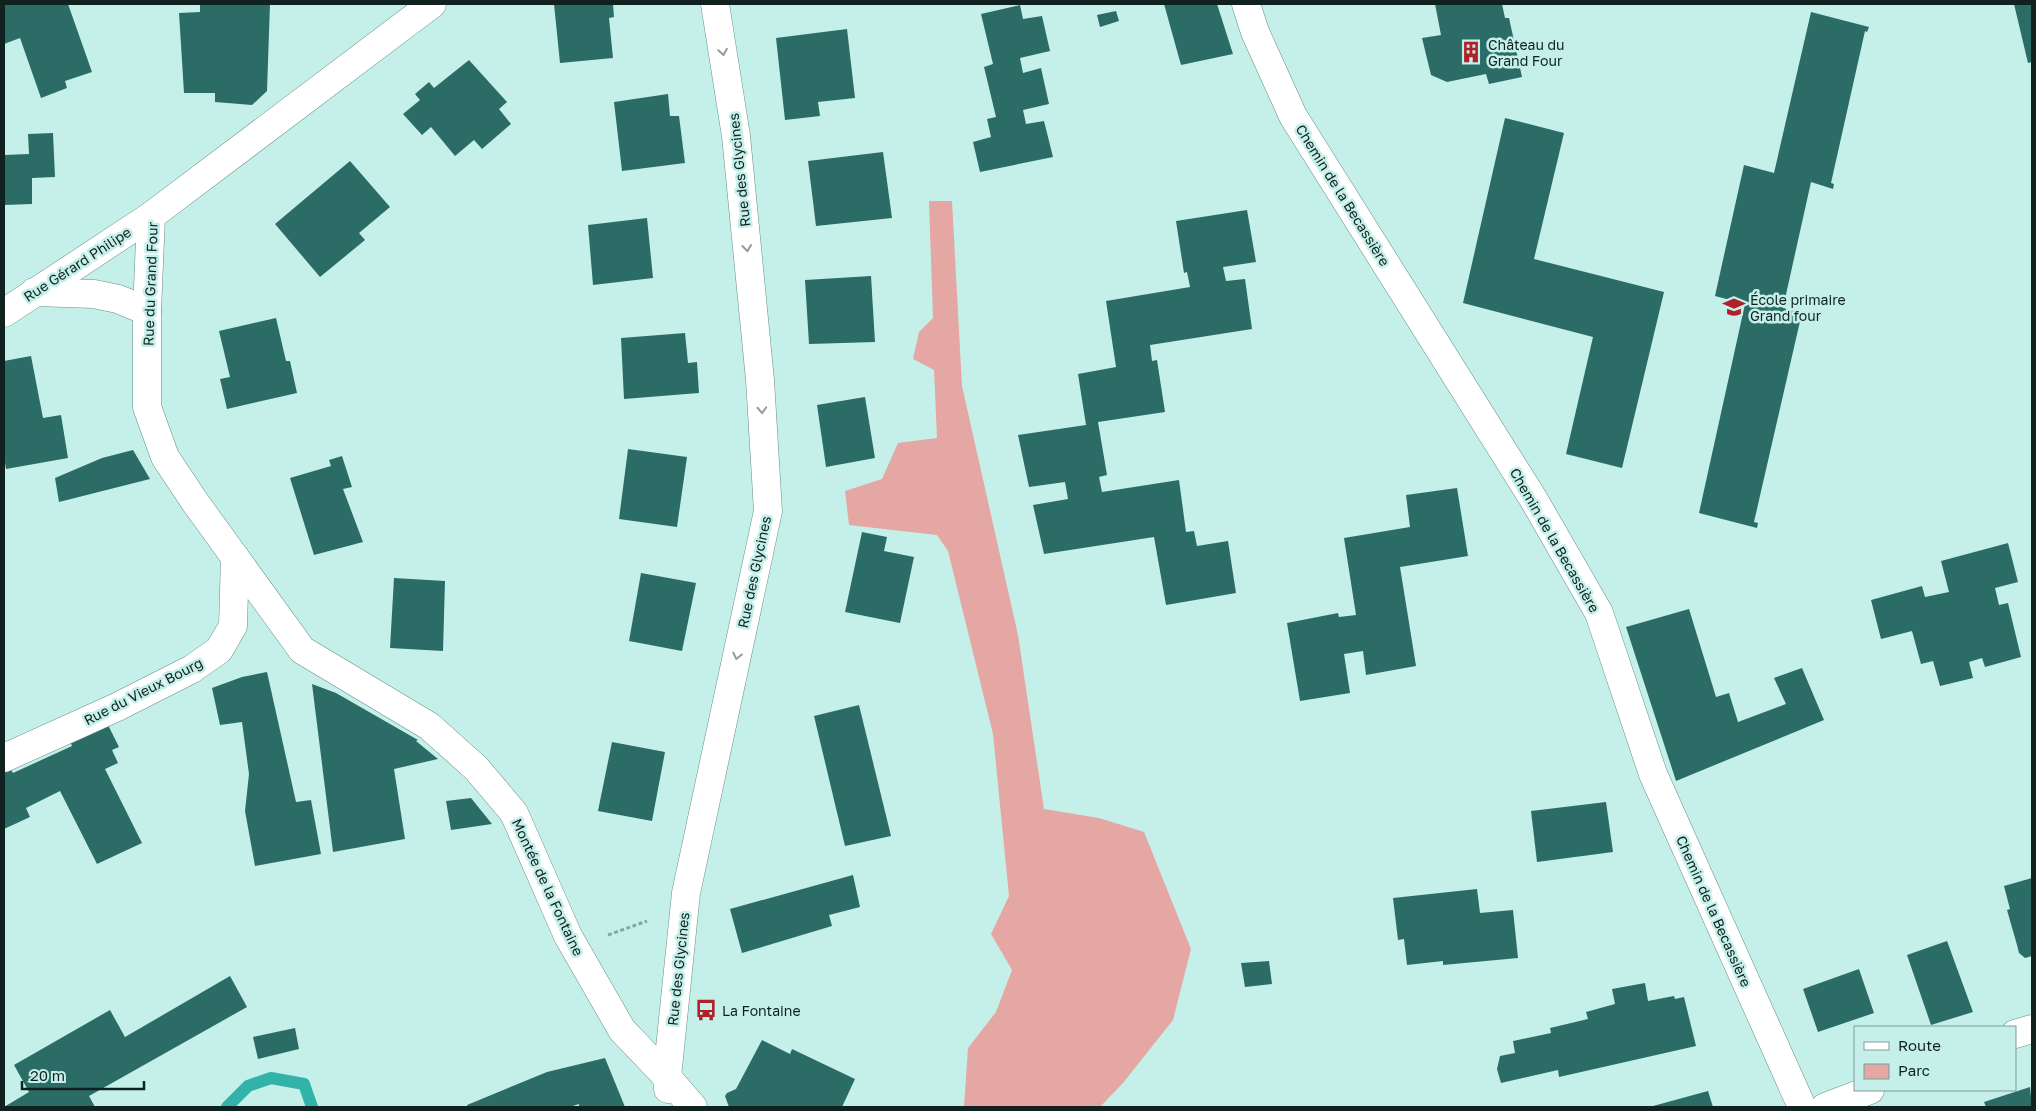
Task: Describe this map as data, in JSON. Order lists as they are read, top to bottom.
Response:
{
  "streets": {
    "street": [
      "Rue des Glycines",
      "Chemin de la Becassière",
      "Rue Gérard Philipe",
      "Rue du Grand Four",
      "Rue du Vieux Bourg",
      "Montée de la Fontaine"
    ]
  },
  "crossings": [
    ["Rue des Glycines", "Montée de la Fontaine"],
    ["Rue Gérard Philipe", "Rue du Grand Four"],
    ["Rue du Grand Four", "Rue du Vieux Bourg"],
    ["Rue du Grand Four", "Montée de la Fontaine"],
    ["Rue du Vieux Bourg", "Montée de la Fontaine"]
  ],
  "one_way": ["Rue des Glycines"],
  "places": {
    "building": ["Château du Grand Four"],
    "school or university": ["École primaire Grand four"],
    "bus stop": ["La Fontaine"]
  },
  "legend": ["Route", "Parc"],
  "scale_bar": "20 m"
}
